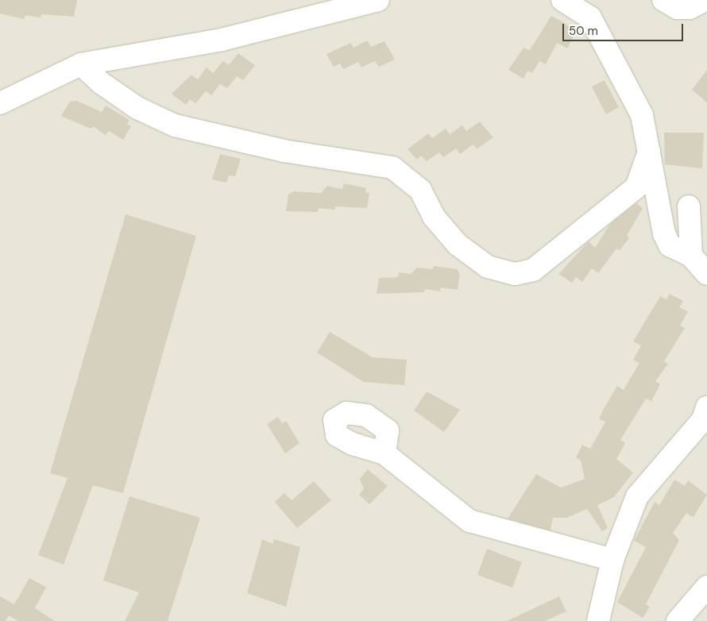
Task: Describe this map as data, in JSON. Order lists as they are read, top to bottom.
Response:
{
  "scale_bar": "50 m"
}
